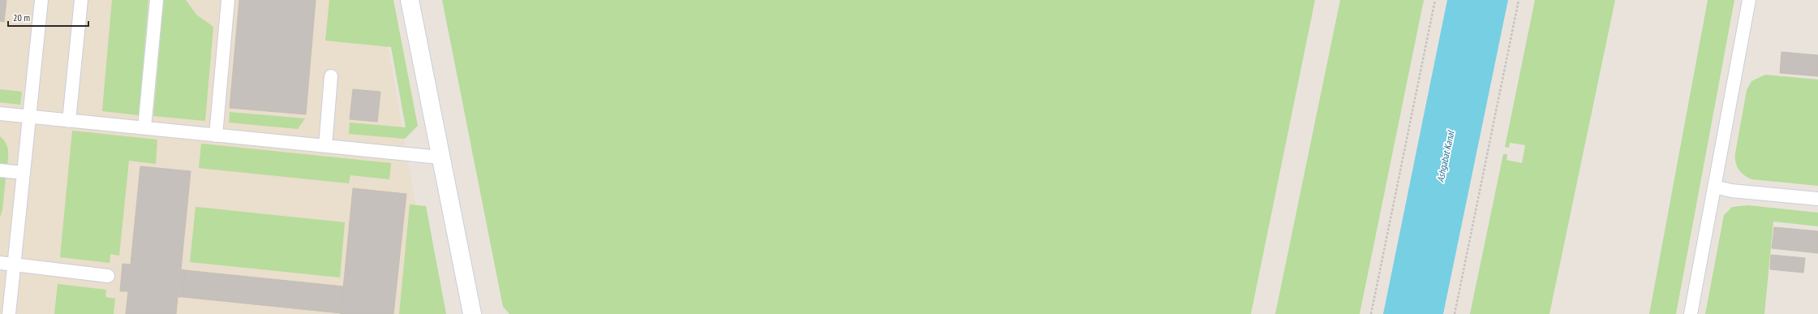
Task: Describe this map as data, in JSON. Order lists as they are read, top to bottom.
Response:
{
  "water": ["Ashgabat Kanal"],
  "scale_bar": "20 m"
}
